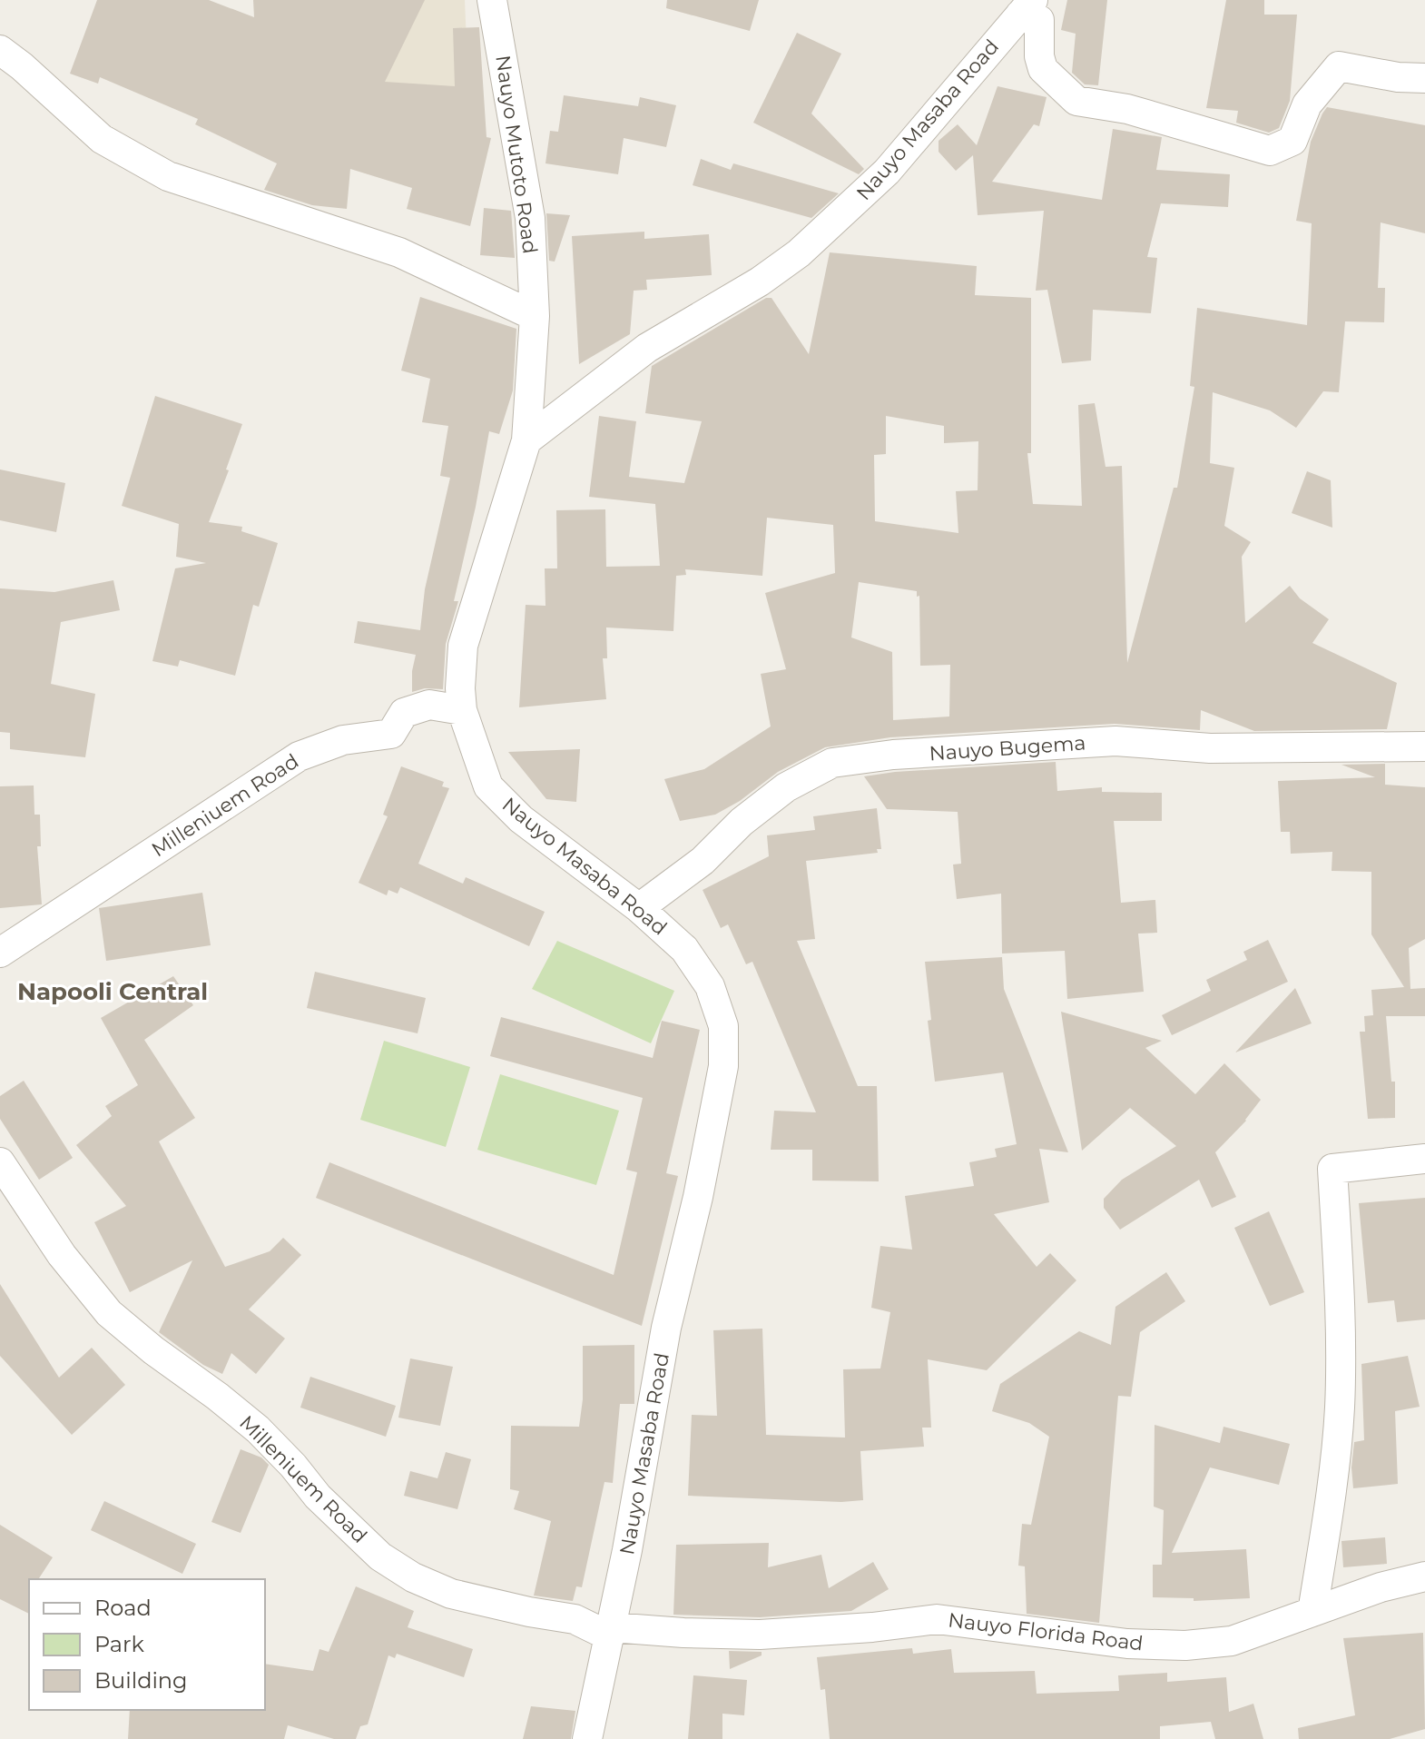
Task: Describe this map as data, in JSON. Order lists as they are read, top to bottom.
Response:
{
  "streets": {
    "street": [
      "Nauyo Masaba Road",
      "Nauyo Mutoto Road",
      "Nauyo Bugema",
      "Milleniuem Road",
      "Nauyo Florida Road"
    ]
  },
  "crossings": [
    ["Nauyo Masaba Road", "Nauyo Mutoto Road"],
    ["Nauyo Masaba Road", "Nauyo Bugema"],
    ["Nauyo Masaba Road", "Milleniuem Road"],
    ["Nauyo Masaba Road", "Nauyo Florida Road"],
    ["Milleniuem Road", "Nauyo Florida Road"]
  ],
  "districts": ["Napooli Central"],
  "legend": ["Road", "Park", "Building"]
}
